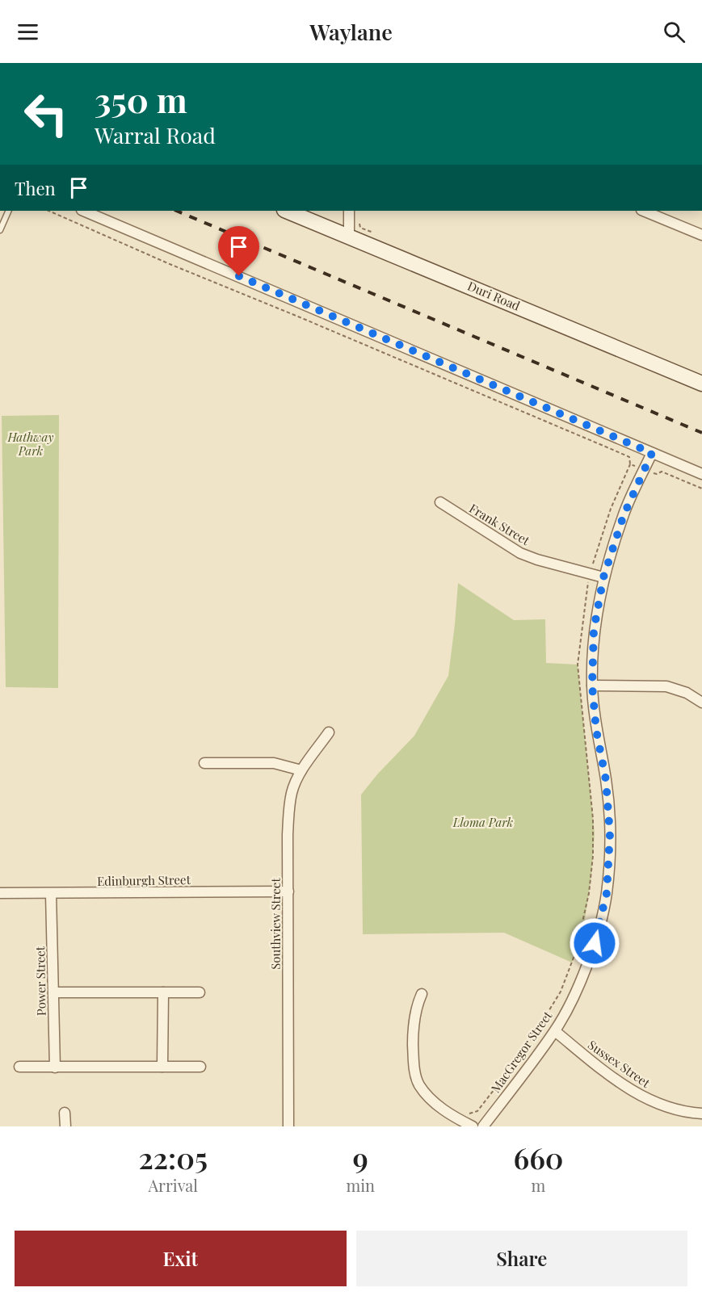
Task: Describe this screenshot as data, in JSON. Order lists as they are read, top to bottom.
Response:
{
  "streets": {
    "main road": ["Duri Road"],
    "street": [
      "Frank Street",
      "Edinburgh Street",
      "Southview Street",
      "Power Street",
      "MacGregor Street",
      "Sussex Street"
    ]
  },
  "crossings": [
    ["Frank Street", "MacGregor Street"],
    ["Edinburgh Street", "Southview Street"],
    ["Edinburgh Street", "Power Street"],
    ["MacGregor Street", "Sussex Street"]
  ],
  "parks": ["Hathway Park", "Lloma Park"],
  "page": {
    "header": "Waylane",
    "turn": ["350 m", "Warral Road"],
    "then": "Then",
    "eta": [
      "22:05",
      "Arrival",
      "9",
      "min",
      "660",
      "m"
    ],
    "buttons": ["Exit", "Share"]
  }
}
